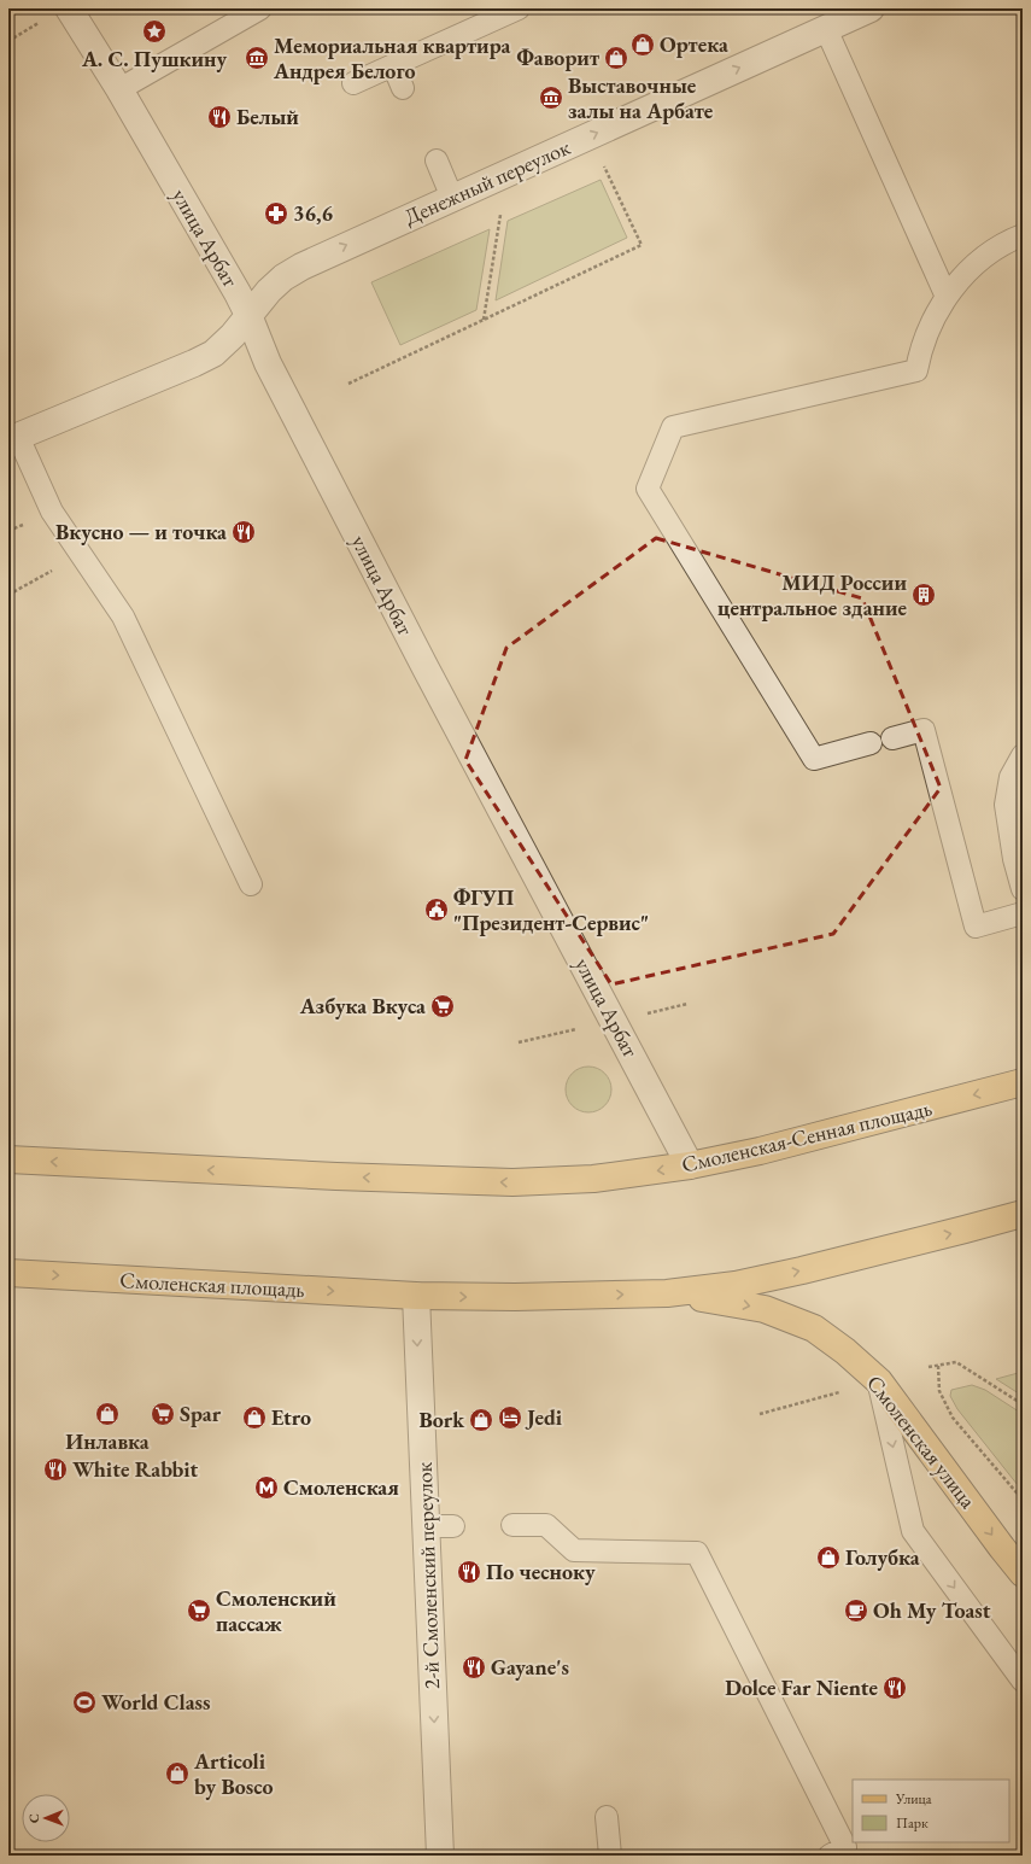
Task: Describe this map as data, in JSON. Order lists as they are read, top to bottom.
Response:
{
  "streets": {
    "main road": ["Смоленская-Сенная площадь", "Смоленская площадь", "Смоленская улица"],
    "street": ["Денежный переулок", "улица Арбат", "2-й Смоленский переулок"]
  },
  "crossings": [
    ["Денежный переулок", "улица Арбат"],
    ["улица Арбат", "Смоленская-Сенная площадь"],
    ["Смоленская площадь", "2-й Смоленский переулок"]
  ],
  "one_way": [
    "Денежный переулок",
    "Смоленская площадь",
    "Смоленская улица",
    "2-й Смоленский переулок"
  ],
  "places": {
    "place": ["А. С. Пушкину"],
    "shop": [
      "Ортека",
      "Фаворит",
      "Инлавка",
      "Etro",
      "Bork",
      "Голубка",
      "Articoli by Bosco"
    ],
    "museum": ["Мемориальная квартира Андрея Белого", "Выставочные залы на Арбате"],
    "restaurant": [
      "Белый",
      "Вкусно — и точка",
      "White Rabbit",
      "По чесноку",
      "Gayane's",
      "Dolce Far Niente"
    ],
    "pharmacy": ["36,6"],
    "building": ["МИД России центральное здание"],
    "public building": ["ФГУП \"Президент-Сервис\""],
    "supermarket": ["Азбука Вкуса", "Spar", "Смоленский пассаж"],
    "hotel": ["Jedi"],
    "metro station": ["Смоленская"],
    "cafe": ["Oh My Toast"],
    "sports": ["World Class"]
  },
  "legend": ["Улица", "Парк"],
  "north": "left"
}
